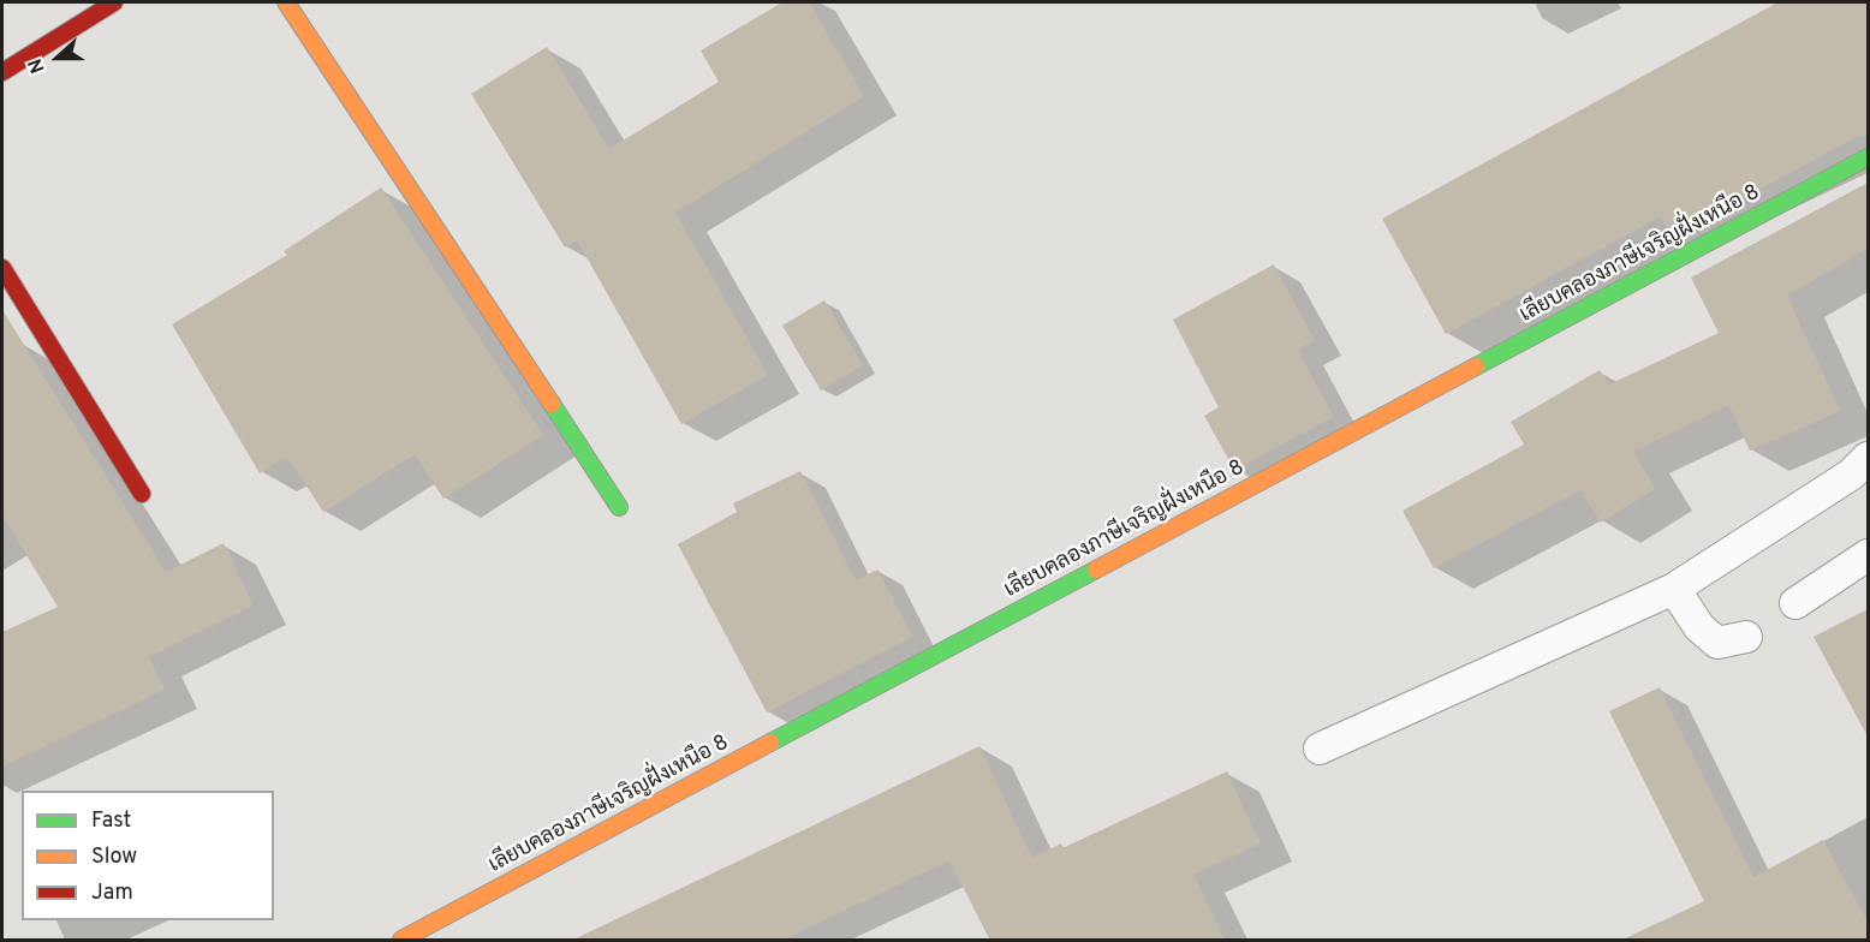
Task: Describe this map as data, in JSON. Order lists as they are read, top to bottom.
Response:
{
  "streets": {
    "street": ["เลียบคลองภาษีเจริญฝั่งเหนือ 8"]
  },
  "legend": ["Fast", "Slow", "Jam"],
  "north": "left"
}
